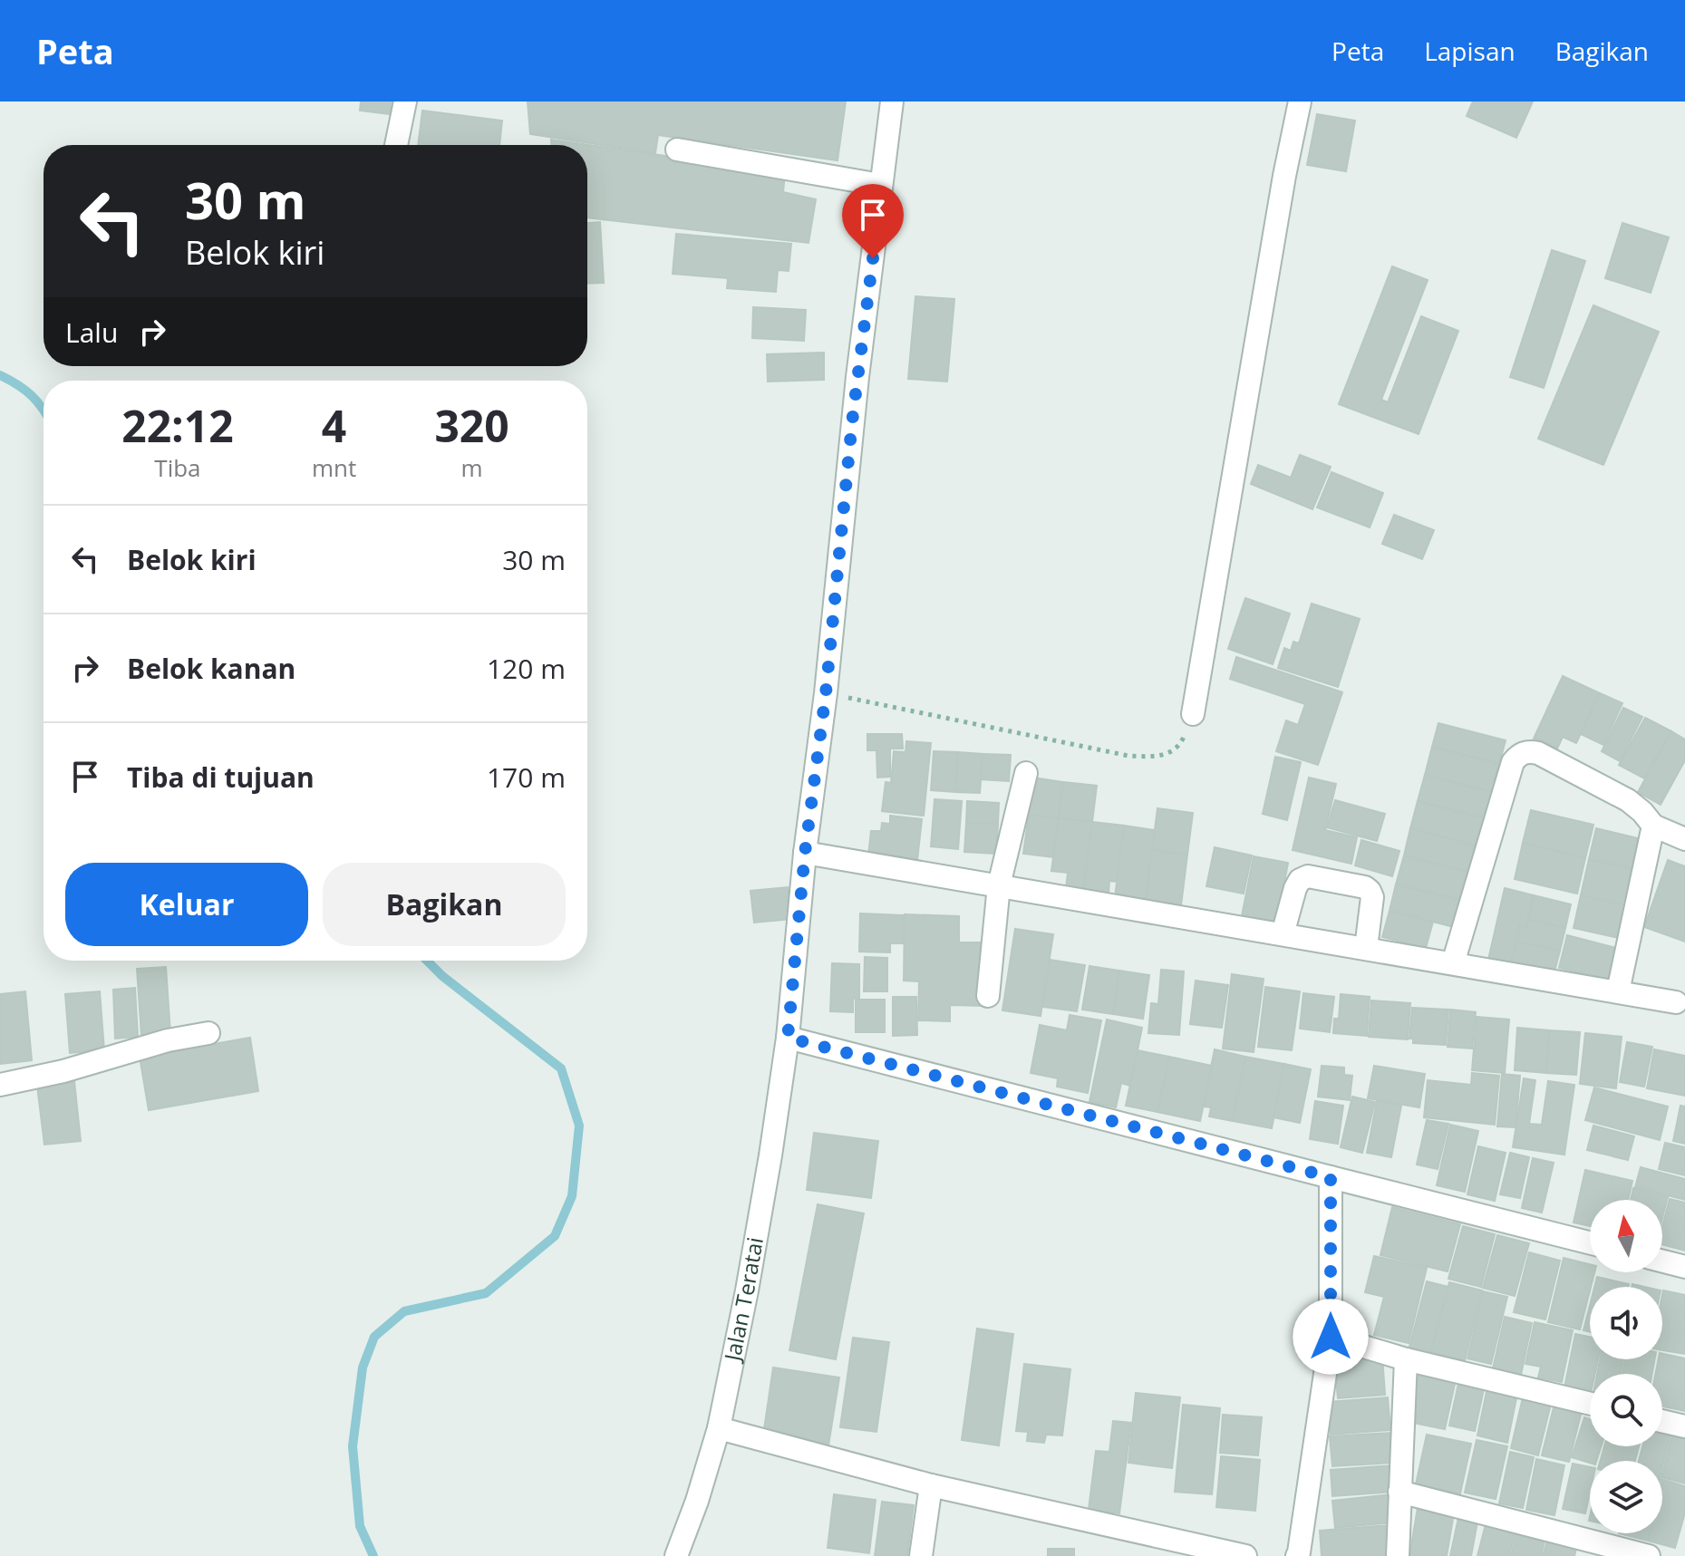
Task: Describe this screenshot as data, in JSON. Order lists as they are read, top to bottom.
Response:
{
  "streets": {
    "street": ["Jalan Teratai"]
  },
  "north": "top",
  "page": {
    "header": "Peta",
    "nav": ["Peta", "Lapisan", "Bagikan"],
    "turn": ["30 m", "Belok kiri"],
    "then": "Lalu",
    "eta": [
      "22:12",
      "Tiba",
      "4",
      "mnt",
      "320",
      "m"
    ],
    "list": [
      {
        "name": "Belok kiri",
        "value": "30 m"
      },
      {
        "name": "Belok kanan",
        "value": "120 m"
      },
      {
        "name": "Tiba di tujuan",
        "value": "170 m"
      }
    ],
    "buttons": ["Keluar", "Bagikan"]
  }
}
